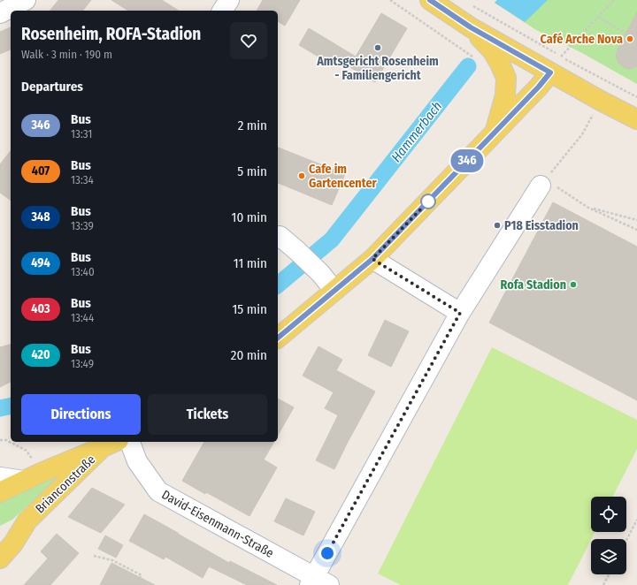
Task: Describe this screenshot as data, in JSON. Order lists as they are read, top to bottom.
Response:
{
  "streets": {
    "main road": ["Brianconstraße"],
    "street": ["David-Eisenmann-Straße"]
  },
  "water": ["Hammerbach"],
  "places": [
    "Café Arche Nova",
    "Amtsgericht Rosenheim - Familiengericht",
    "Cafe im Gartencenter",
    "P18 Eisstadion",
    "Rofa Stadion"
  ],
  "lines": ["bus line 346"],
  "page": {
    "on_map": "346",
    "heading": [
      ["Rosenheim, ROFA-Stadion", "Walk · 3 min · 190 m"],
      "Departures"
    ],
    "list": [
      {
        "mark": "346",
        "name": "Bus",
        "note": "13:31",
        "value": "2 min"
      },
      {
        "mark": "407",
        "name": "Bus",
        "note": "13:34",
        "value": "5 min"
      },
      {
        "mark": "348",
        "name": "Bus",
        "note": "13:39",
        "value": "10 min"
      },
      {
        "mark": "494",
        "name": "Bus",
        "note": "13:40",
        "value": "11 min"
      },
      {
        "mark": "403",
        "name": "Bus",
        "note": "13:44",
        "value": "15 min"
      },
      {
        "mark": "420",
        "name": "Bus",
        "note": "13:49",
        "value": "20 min"
      }
    ],
    "buttons": ["Directions", "Tickets"]
  }
}
